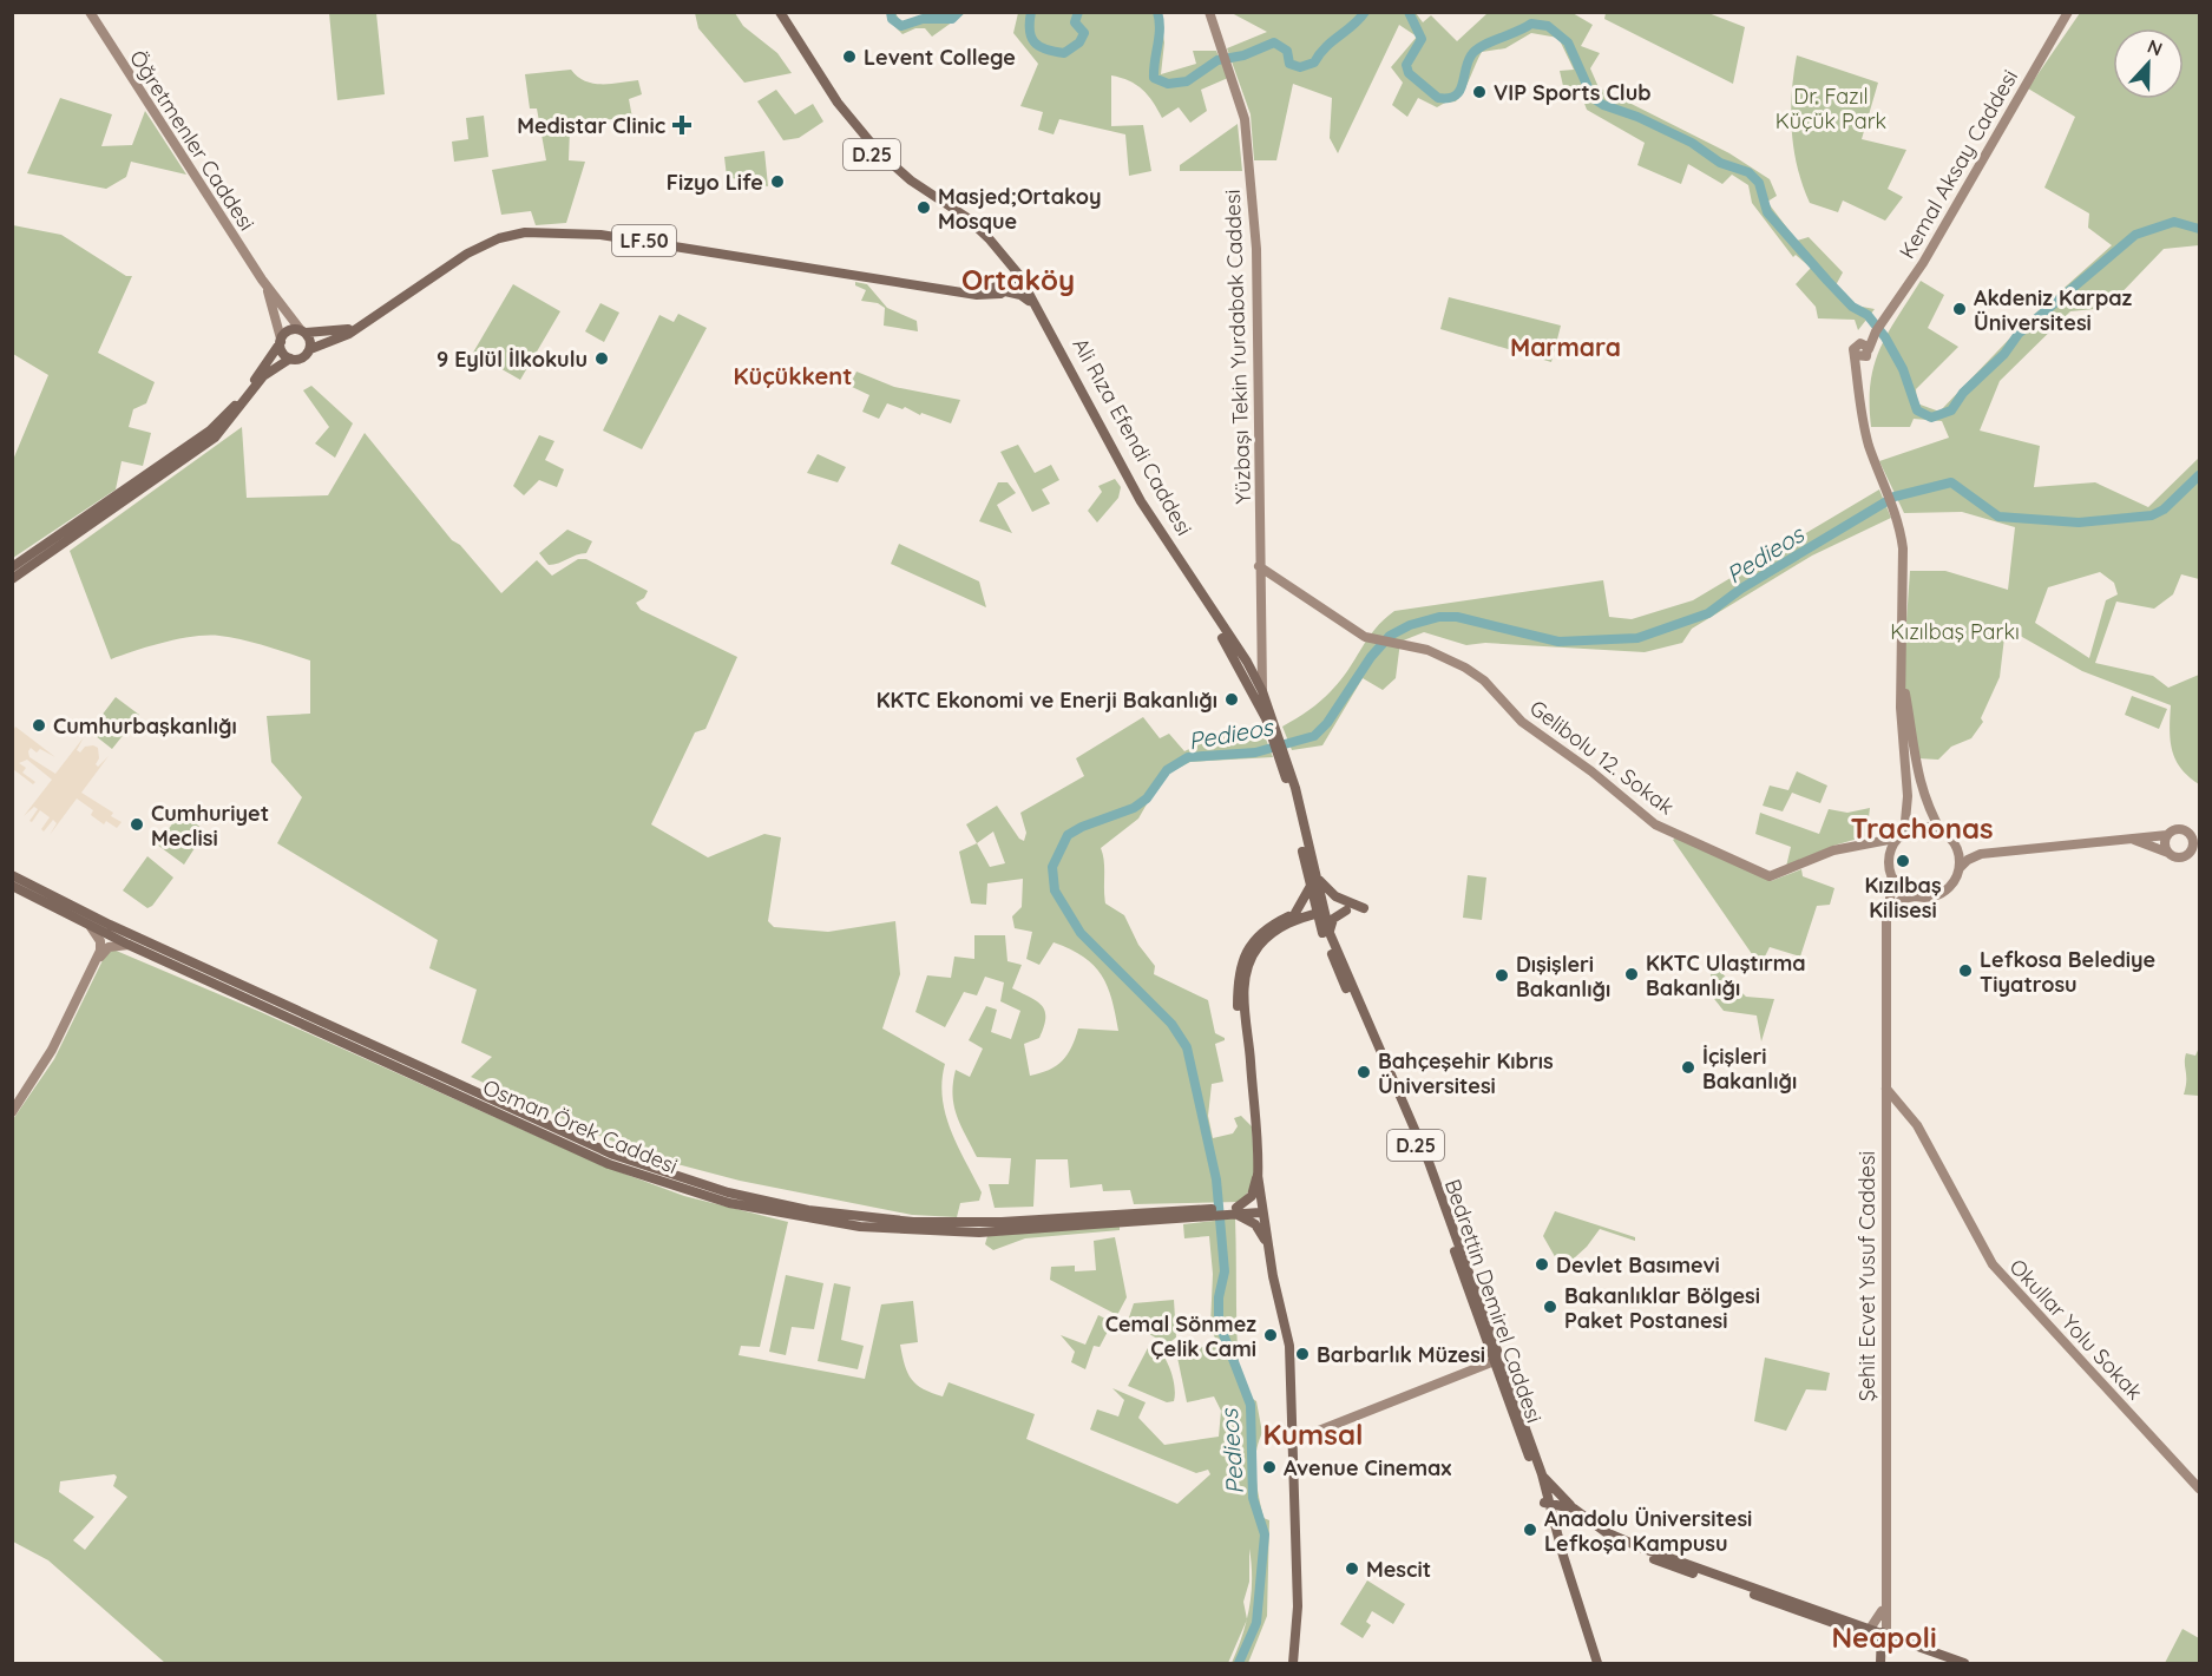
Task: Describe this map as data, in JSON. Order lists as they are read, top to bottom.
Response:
{
  "streets": {
    "main road": [
      "Öğretmenler Caddesi",
      "D.25",
      "Kemal Aksay Caddesi",
      "LF.50",
      "Yüzbaşı Tekin Yurdabak Caddesi",
      "Ali Rıza Efendi Caddesi",
      "Gelibolu 12. Sokak",
      "Osman Örek Caddesi",
      "Şehit Ecvet Yusuf Caddesi",
      "Bedrettin Demirel Caddesi",
      "Okullar Yolu Sokak"
    ]
  },
  "crossings": [
    ["Öğretmenler Caddesi", "LF.50"],
    ["D.25", "LF.50"],
    ["D.25", "Yüzbaşı Tekin Yurdabak Caddesi"],
    ["D.25", "Ali Rıza Efendi Caddesi"],
    ["D.25", "Bedrettin Demirel Caddesi"],
    ["LF.50", "Ali Rıza Efendi Caddesi"],
    ["Yüzbaşı Tekin Yurdabak Caddesi", "Gelibolu 12. Sokak"],
    ["Gelibolu 12. Sokak", "Şehit Ecvet Yusuf Caddesi"],
    ["Şehit Ecvet Yusuf Caddesi", "Okullar Yolu Sokak"]
  ],
  "districts": [
    "Ortaköy",
    "Marmara",
    "Küçükkent",
    "Trachonas",
    "Kumsal",
    "Neapoli"
  ],
  "water": ["Pedieos"],
  "parks": ["Dr. Fazıl Küçük Park", "Kızılbaş Parkı"],
  "places": {
    "other": [
      "Levent College",
      "VIP Sports Club",
      "Fizyo Life",
      "Masjed;Ortakoy Mosque",
      "Akdeniz Karpaz Üniversitesi",
      "9 Eylül İlkokulu",
      "KKTC Ekonomi ve Enerji Bakanlığı",
      "Cumhurbaşkanlığı",
      "Cumhuriyet Meclisi",
      "Kızılbaş Kilisesi",
      "Lefkosa Belediye Tiyatrosu",
      "KKTC Ulaştırma Bakanlığı",
      "Dışişleri Bakanlığı",
      "İçişleri Bakanlığı",
      "Bahçeşehir Kıbrıs Üniversitesi",
      "Devlet Basımevi",
      "Bakanlıklar Bölgesi Paket Postanesi",
      "Cemal Sönmez Çelik Cami",
      "Barbarlık Müzesi",
      "Avenue Cinemax",
      "Anadolu Üniversitesi Lefkoşa Kampusu",
      "Mescit"
    ],
    "health": ["Medistar Clinic"]
  },
  "north": "top"
}
